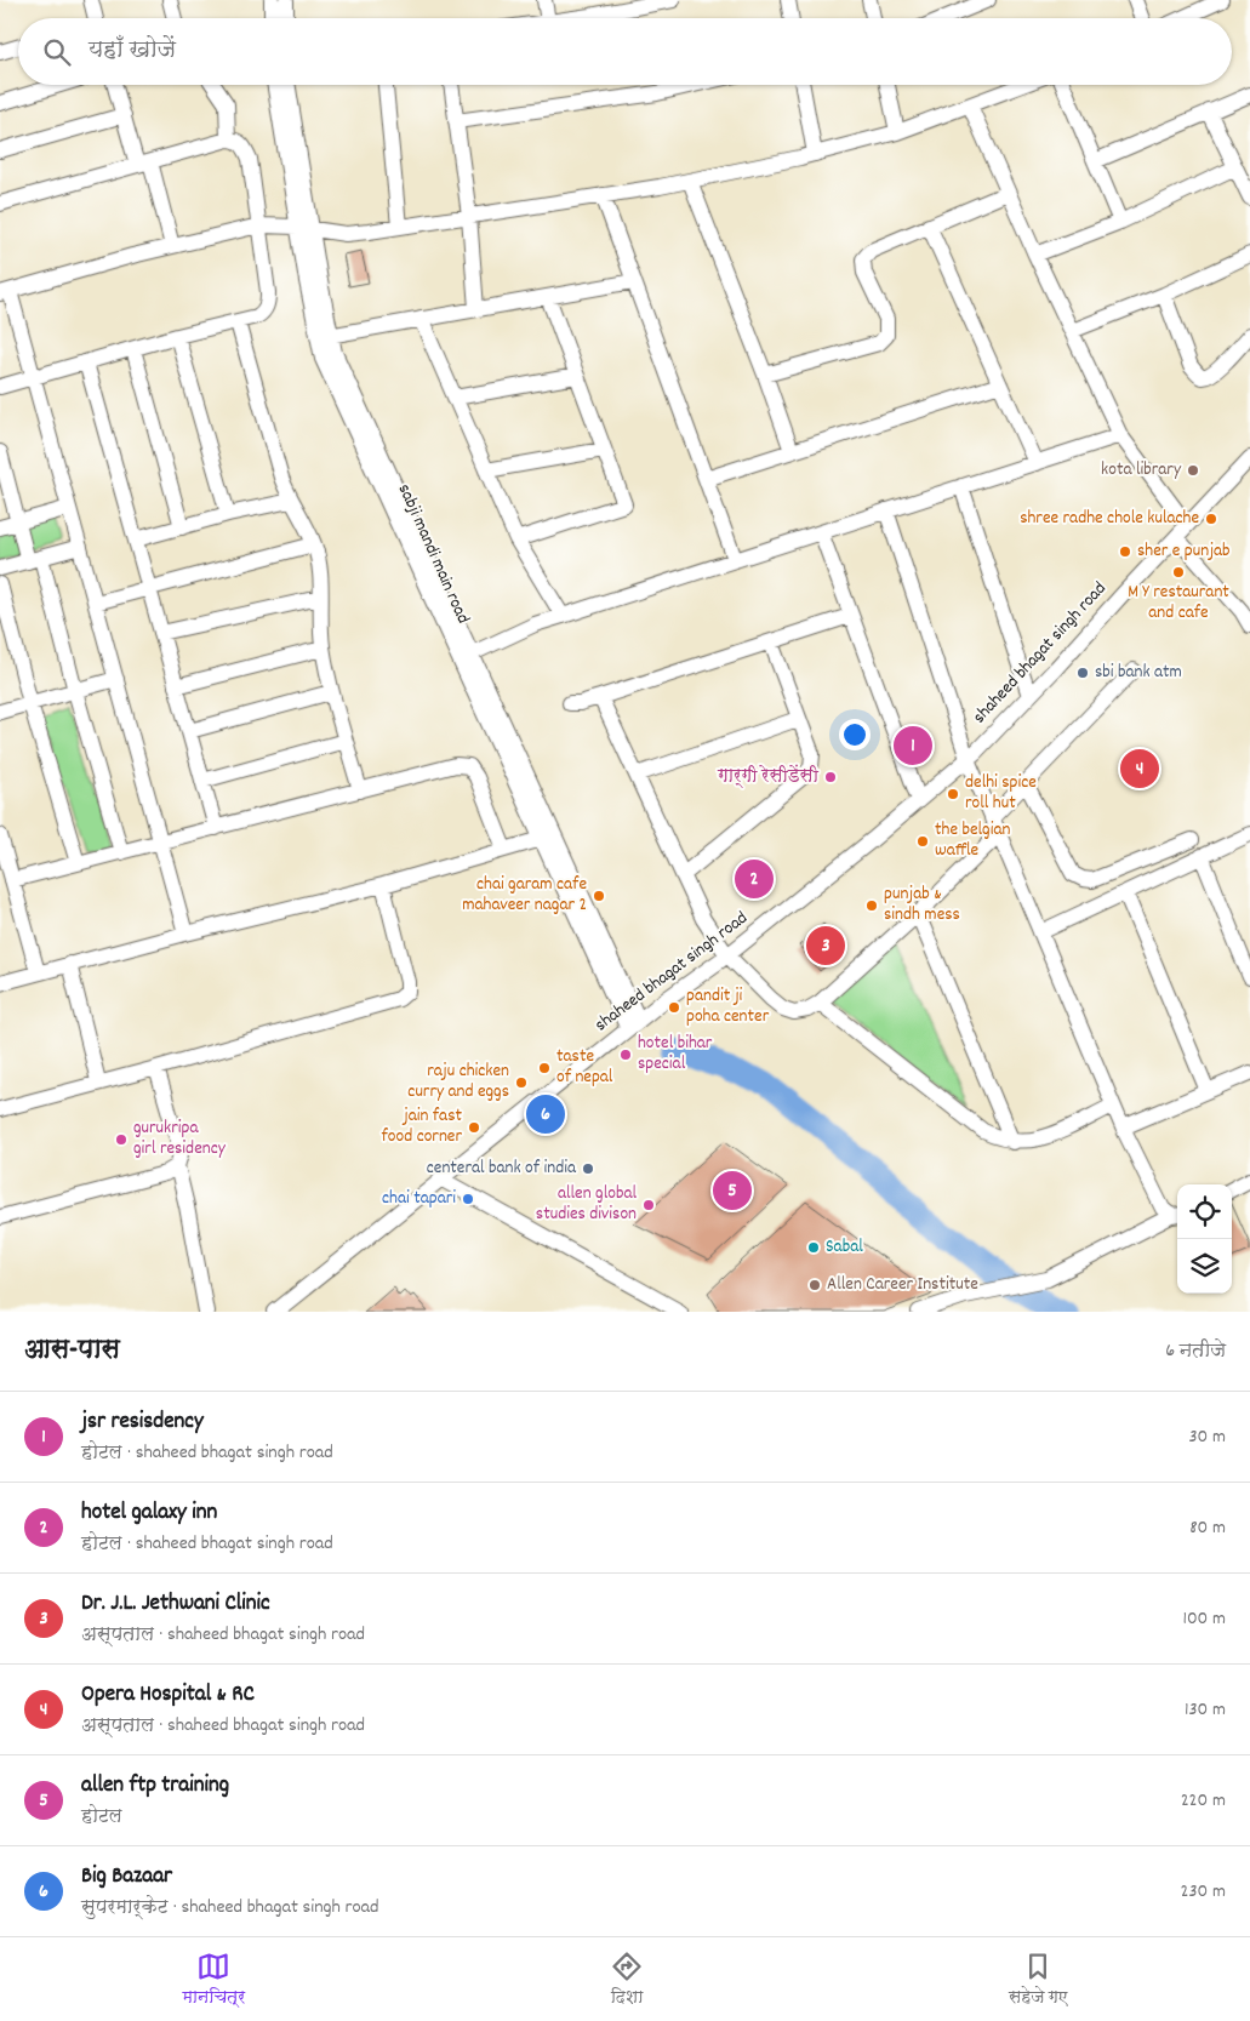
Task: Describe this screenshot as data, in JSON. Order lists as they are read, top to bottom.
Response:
{
  "streets": {
    "street": ["sabji mandi main road", "shaheed bhagat singh road"]
  },
  "crossings": [
    ["sabji mandi main road", "shaheed bhagat singh road"]
  ],
  "places": [
    "kota library",
    "shree radhe chole kulache",
    "sher e punjab",
    "M Y restaurant and cafe",
    "sbi bank atm",
    "गार्गी रेसीडेंसी",
    "delhi spice roll hut",
    "the belgian waffle",
    "chai garam cafe mahaveer nagar 2",
    "punjab & sindh mess",
    "pandit ji poha center",
    "hotel bihar special",
    "taste of nepal",
    "raju chicken curry and eggs",
    "jain fast food corner",
    "gurukripa girl residency",
    "centeral bank of india",
    "chai tapari",
    "allen global studies divison",
    "Sabal",
    "Allen Career Institute"
  ],
  "page": {
    "search": "यहाँ खोजें",
    "pins": [
      "1",
      "4",
      "2",
      "3",
      "6",
      "5"
    ],
    "heading": ["आस-पास", "6 नतीजे"],
    "list": [
      {
        "mark": "1",
        "name": "jsr resisdency",
        "note": "होटल · shaheed bhagat singh road",
        "value": "30 m"
      },
      {
        "mark": "2",
        "name": "hotel galaxy inn",
        "note": "होटल · shaheed bhagat singh road",
        "value": "80 m"
      },
      {
        "mark": "3",
        "name": "Dr. J.L. Jethwani Clinic",
        "note": "अस्पताल · shaheed bhagat singh road",
        "value": "100 m"
      },
      {
        "mark": "4",
        "name": "Opera Hospital & RC",
        "note": "अस्पताल · shaheed bhagat singh road",
        "value": "130 m"
      },
      {
        "mark": "5",
        "name": "allen ftp training",
        "note": "होटल",
        "value": "220 m"
      },
      {
        "mark": "6",
        "name": "Big Bazaar",
        "note": "सुपरमार्केट · shaheed bhagat singh road",
        "value": "230 m"
      }
    ],
    "nav": ["मानचित्र", "दिशा", "सहेजे गए"]
  }
}
